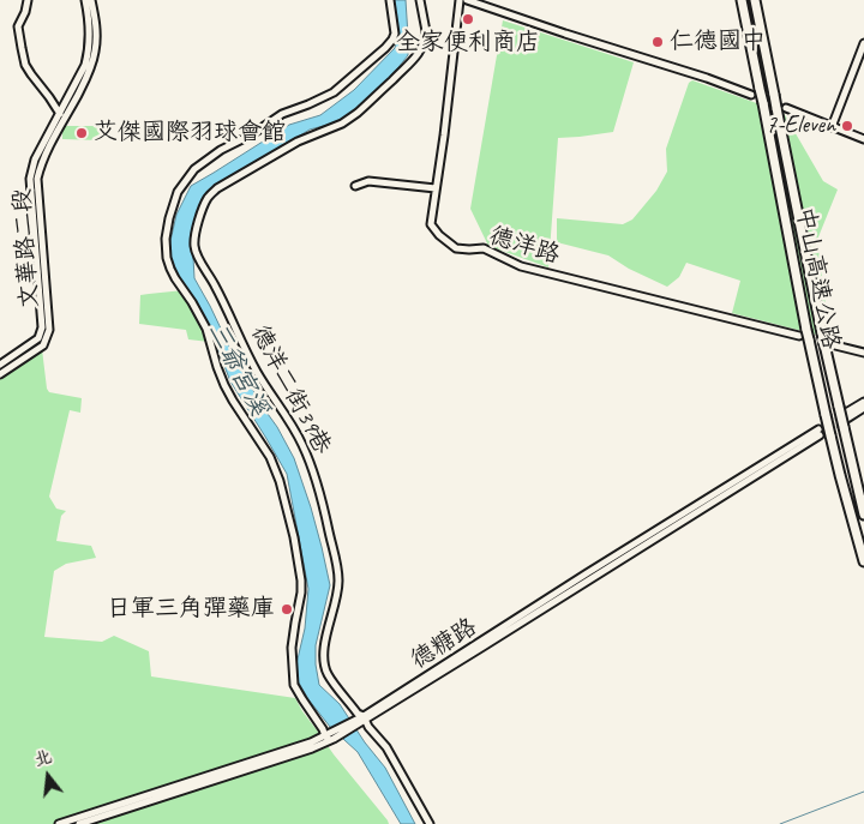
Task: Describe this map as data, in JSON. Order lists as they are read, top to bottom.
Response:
{
  "streets": {
    "highway": ["中山高速公路"],
    "street": [
      "德洋路",
      "文華路二段",
      "德洋二街39巷",
      "德糖路"
    ]
  },
  "crossings": [
    ["德洋路", "中山高速公路"],
    ["德洋二街39巷", "德糖路"]
  ],
  "water": ["三爺宮溪"],
  "places": [
    "全家便利商店",
    "仁德國中",
    "7-Eleven",
    "艾傑國際羽球會館",
    "日軍三角彈藥庫"
  ],
  "north": "top"
}
